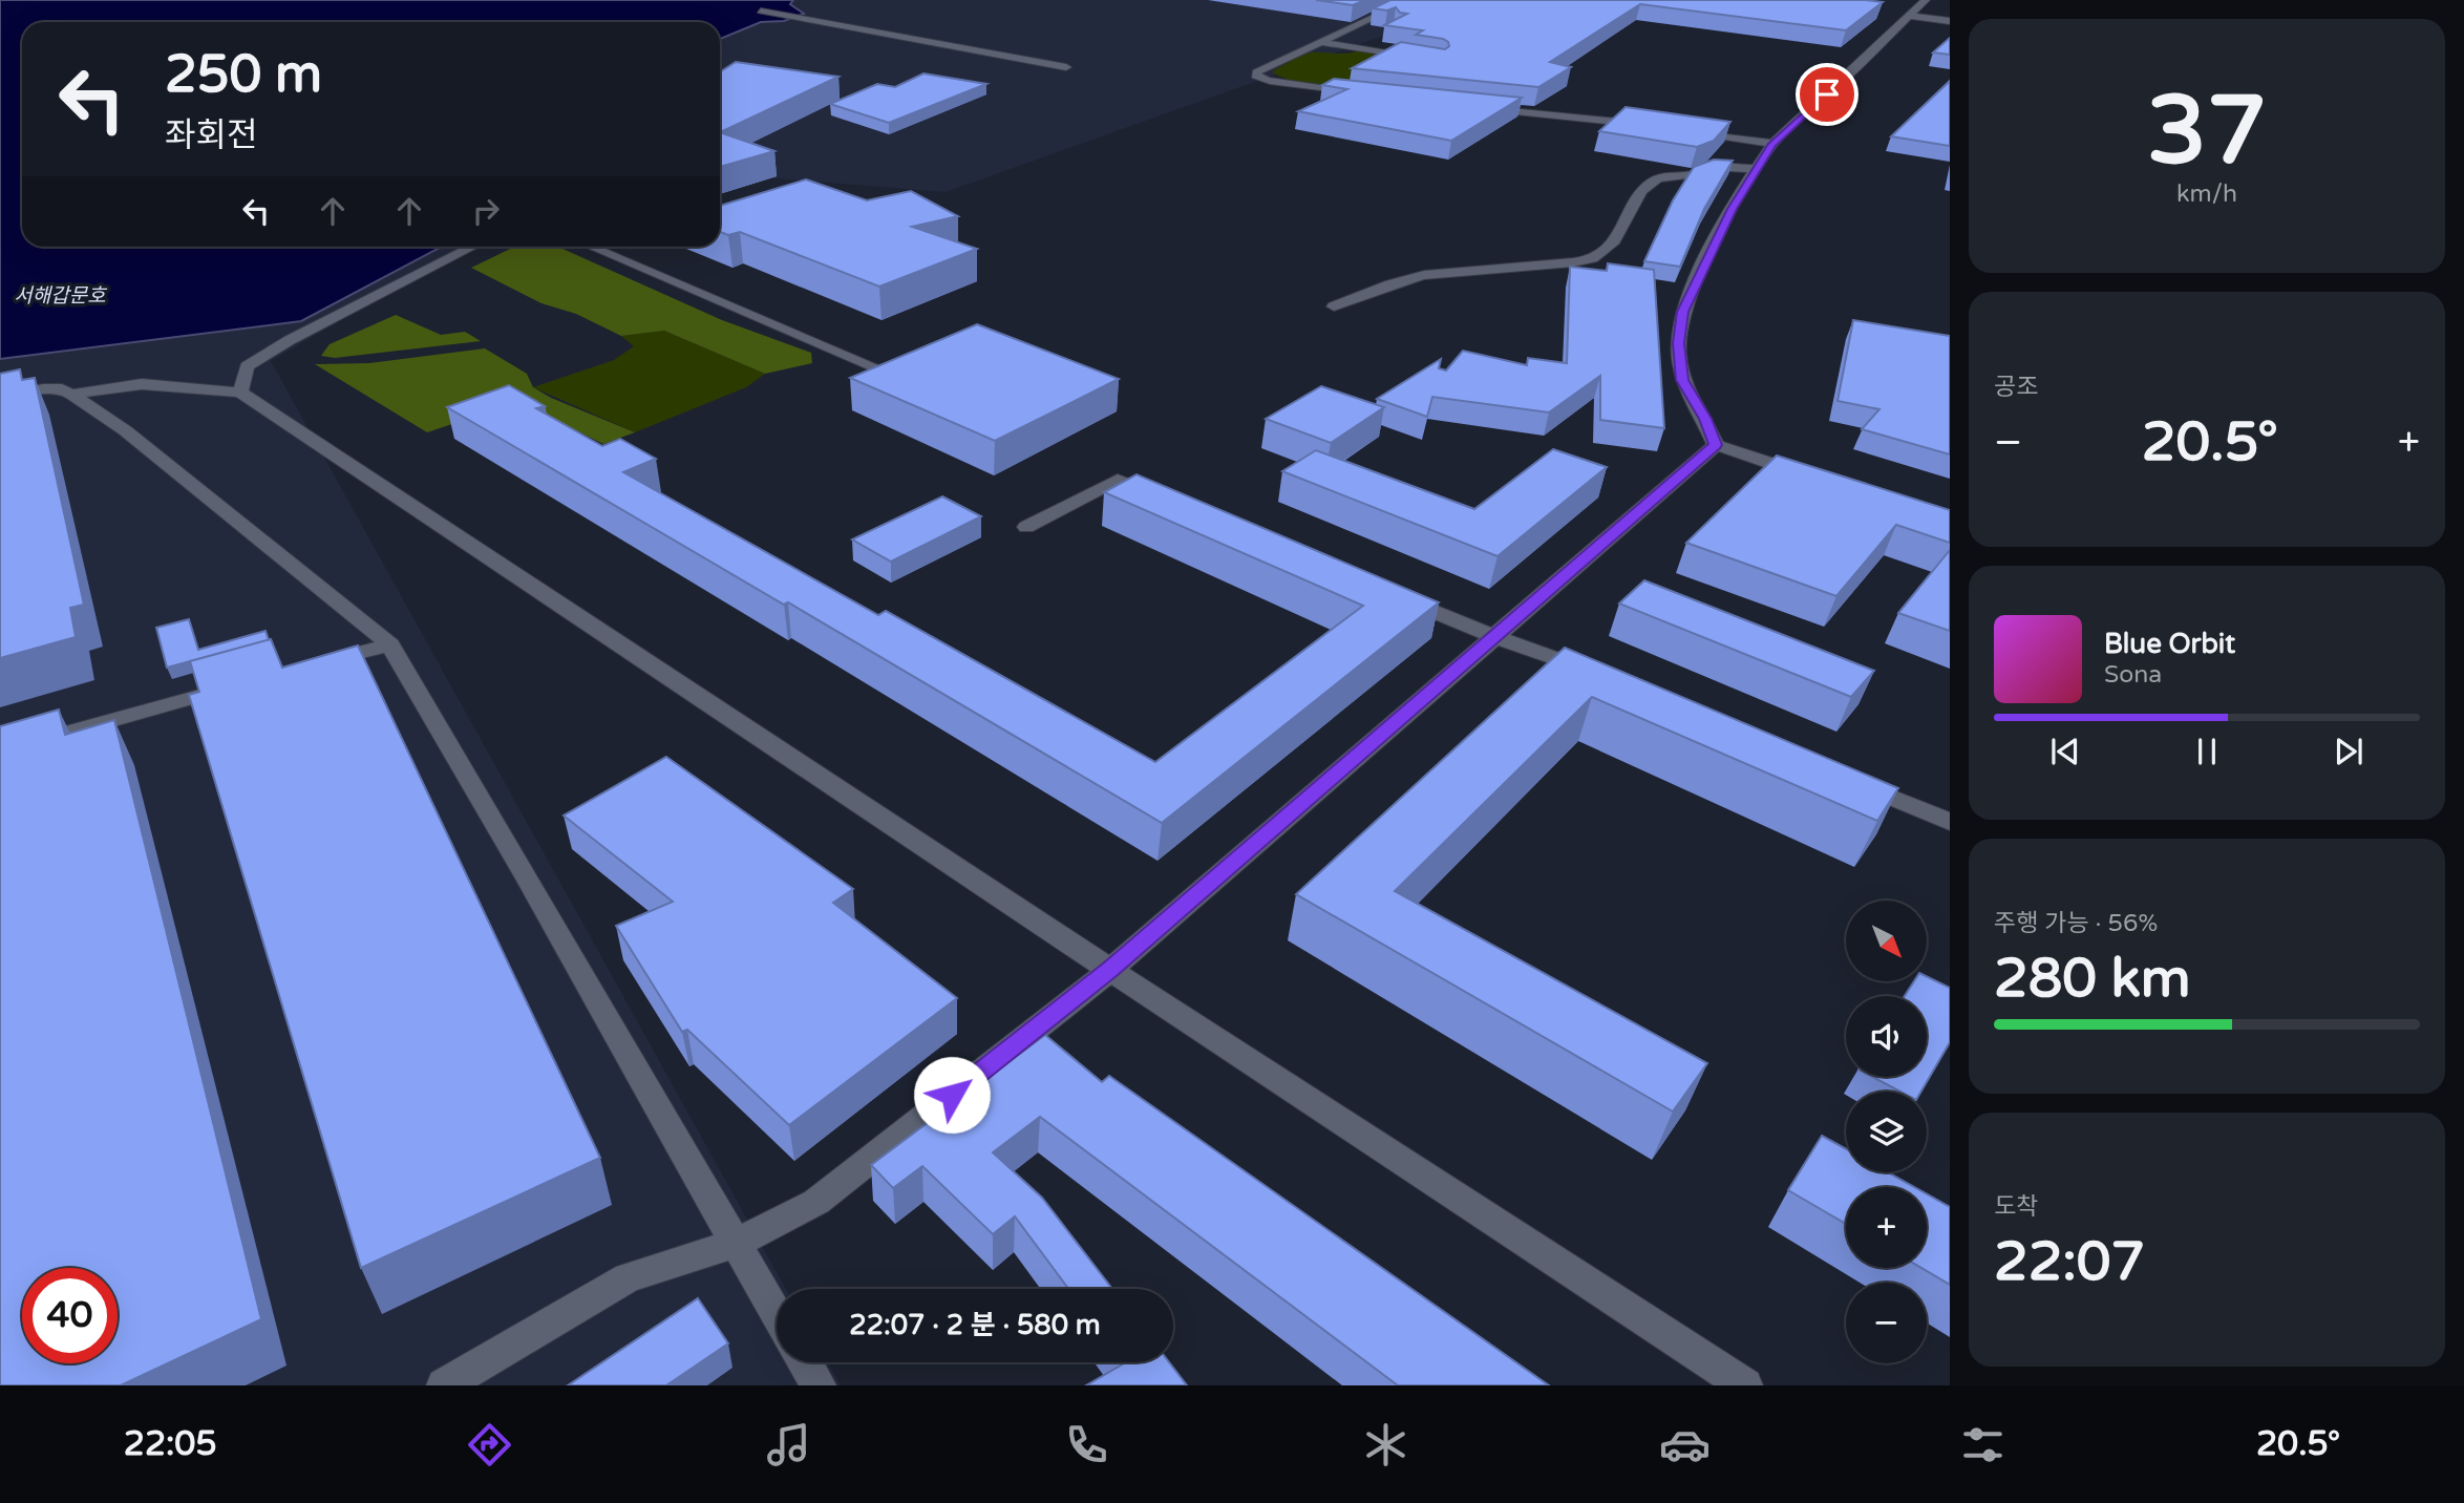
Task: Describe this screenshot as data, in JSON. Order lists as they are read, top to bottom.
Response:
{
  "water": ["서해갑문호"],
  "north": "bottom right",
  "page": {
    "tile": [
      ["37", "km/h"],
      "공조",
      ["주행 가능 · 56%", "280 km"],
      ["도착", "22:07"]
    ],
    "turn": ["250 m", "좌회전"],
    "heat": ["−", "20.5°", "+"],
    "song": ["Blue Orbit", "Sona"],
    "map_buttons": ["+", "−"],
    "limit": "40",
    "trip": "22:07 · 2 분 · 580 m",
    "tabs": ["22:05", "20.5°"]
  }
}
